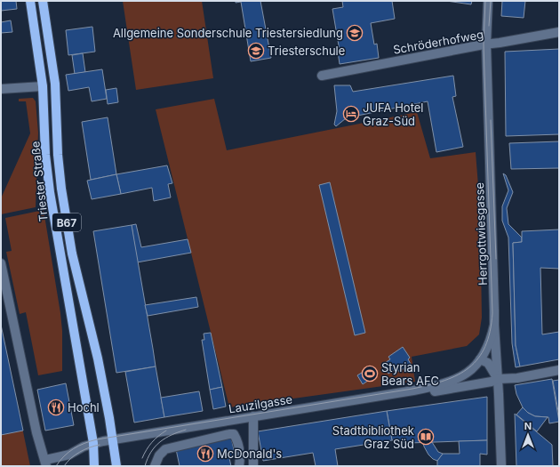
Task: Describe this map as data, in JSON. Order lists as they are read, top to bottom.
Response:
{
  "streets": {
    "main road": ["Triester Straße", "B67"],
    "street": ["Schröderhofweg", "Herrgottwiesgasse", "Lauzilgasse"]
  },
  "crossings": [
    ["Schröderhofweg", "Herrgottwiesgasse"],
    ["Triester Straße", "Lauzilgasse"],
    ["Herrgottwiesgasse", "Lauzilgasse"]
  ],
  "places": {
    "school or university": ["Allgemeine Sonderschule Triestersiedlung", "Triesterschule"],
    "hotel": ["JUFA Hotel Graz-Süd"],
    "sports": ["Styrian Bears AFC"],
    "restaurant": ["Hochl", "McDonald's"],
    "library": ["Stadtbibliothek Graz Süd"]
  },
  "north": "top"
}
